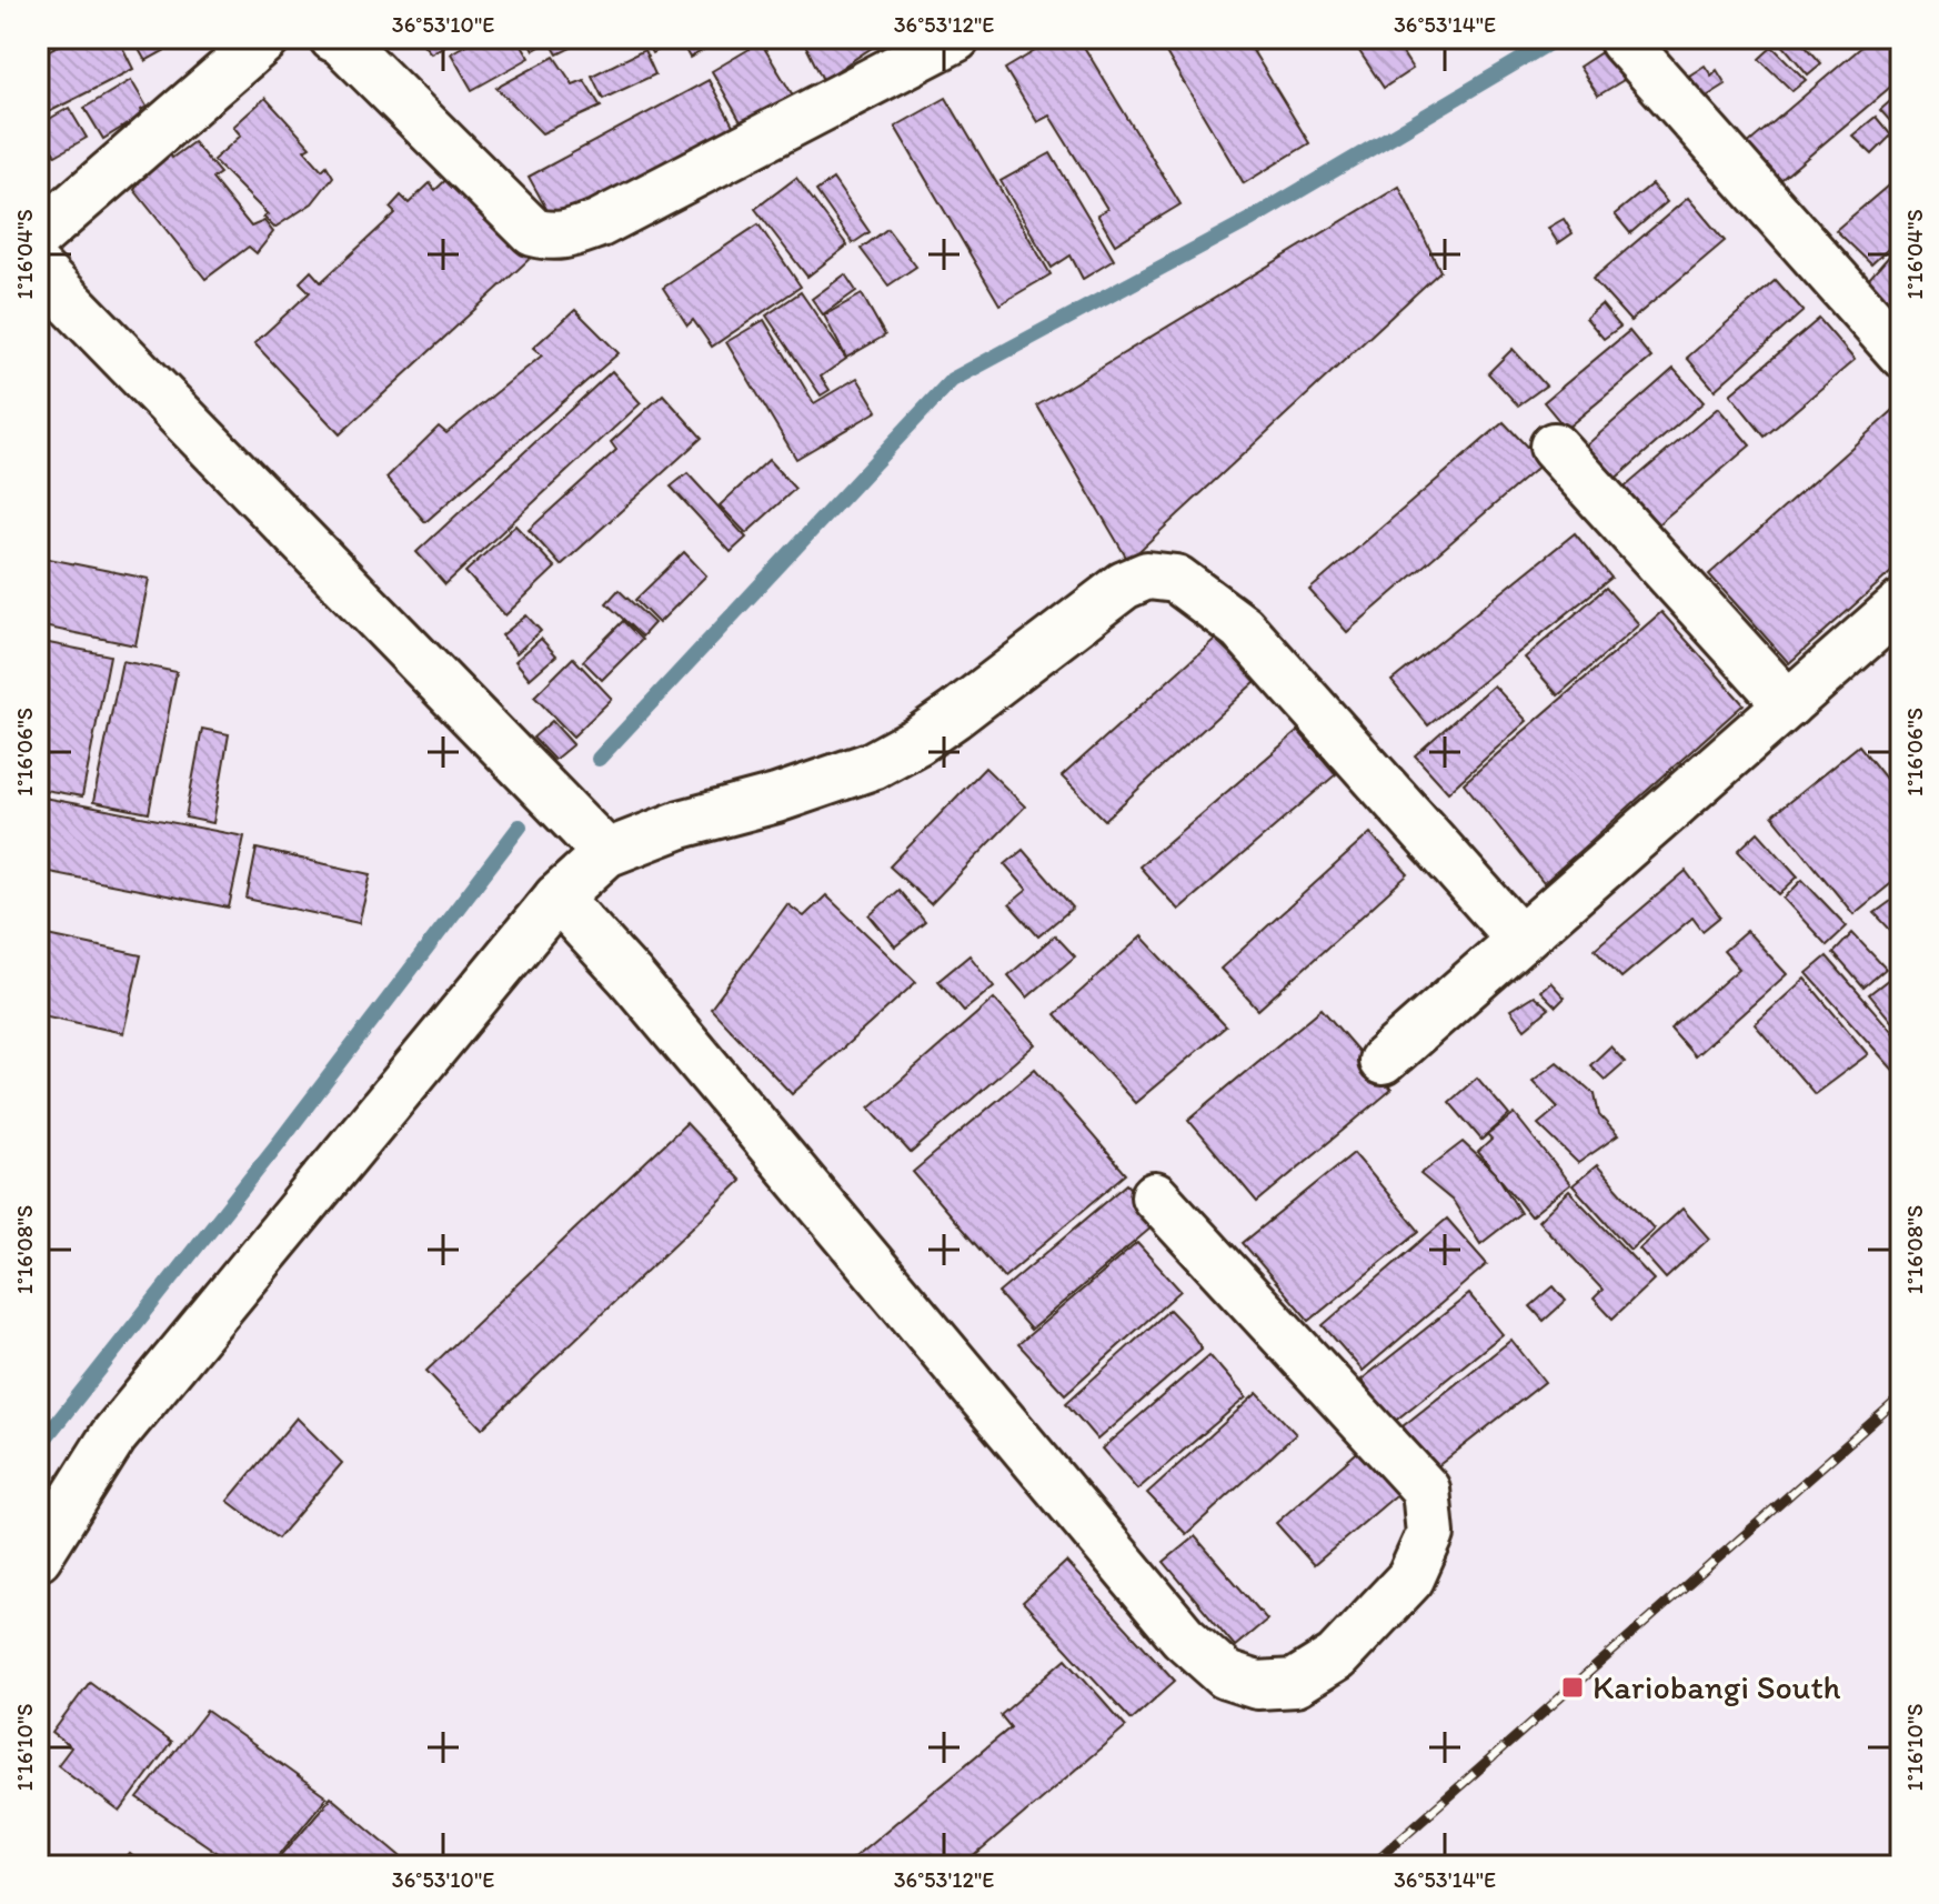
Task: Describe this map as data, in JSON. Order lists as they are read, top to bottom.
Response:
{
  "places": {
    "transit": ["Kariobangi South"]
  },
  "coordinates": [
    "36°53'10\"E",
    "36°53'12\"E",
    "36°53'14\"E",
    "1°16'04\"S",
    "1°16'06\"S",
    "1°16'08\"S",
    "1°16'10\"S"
  ]
}
